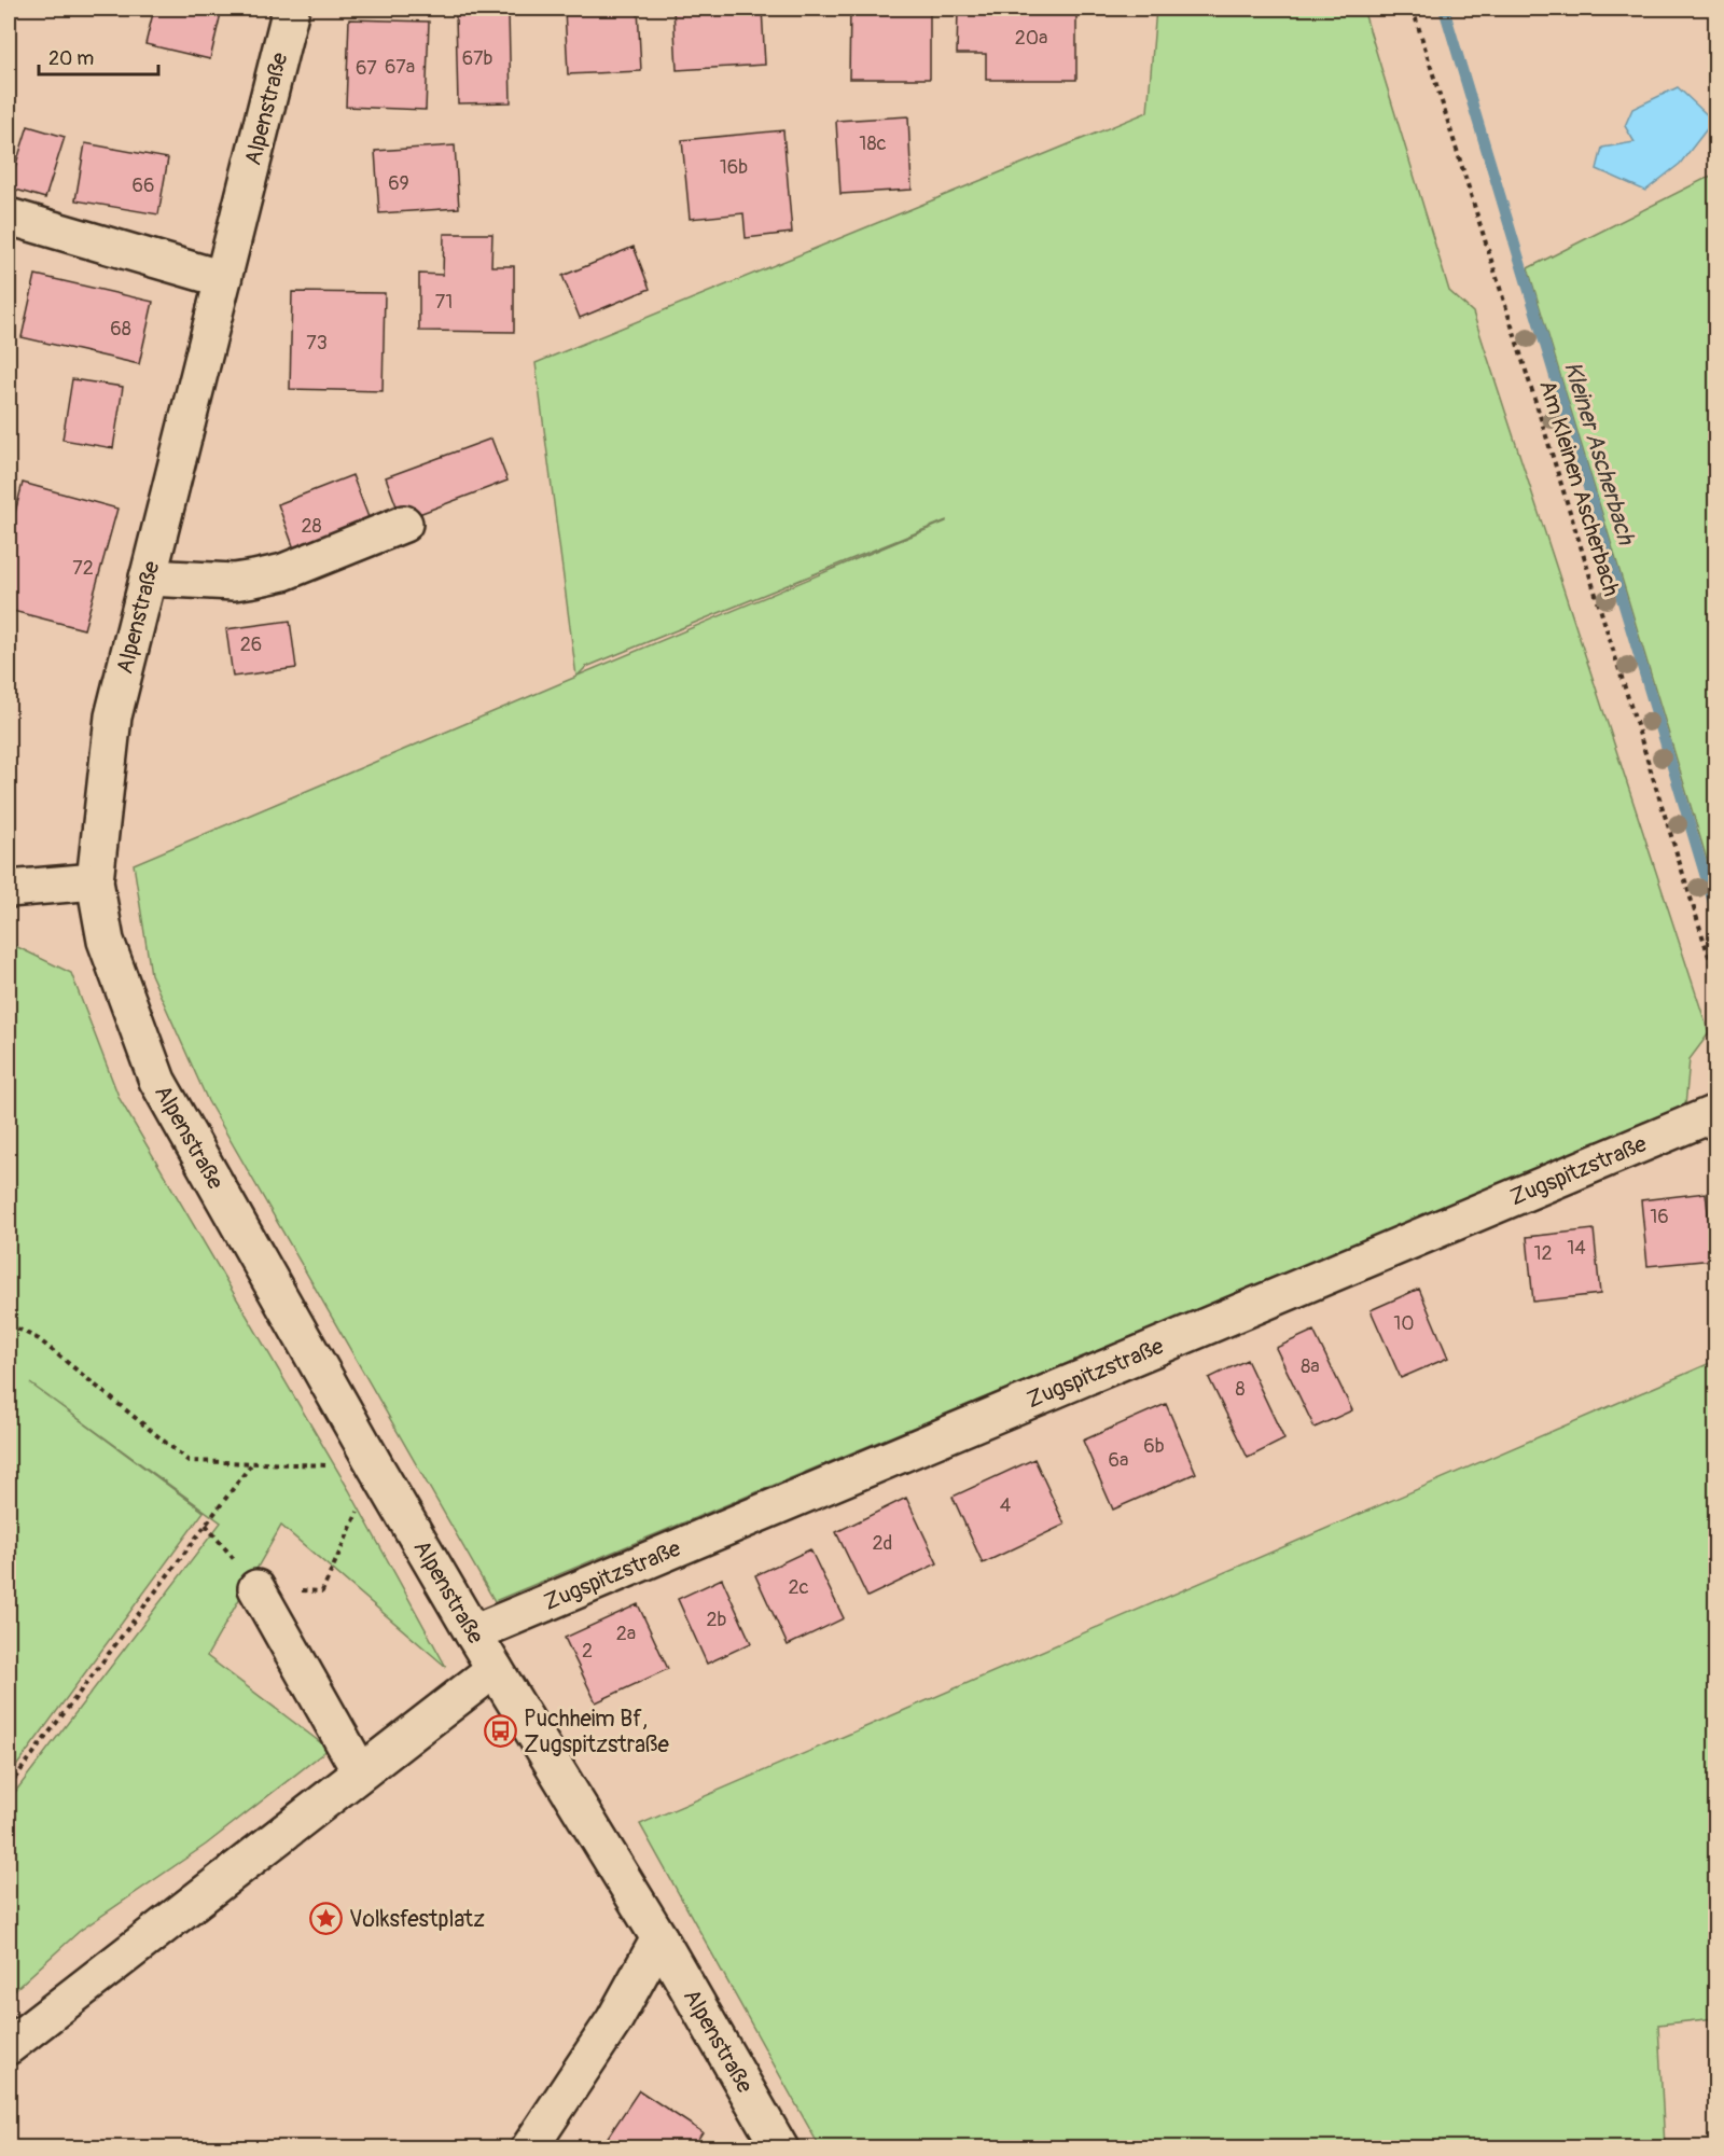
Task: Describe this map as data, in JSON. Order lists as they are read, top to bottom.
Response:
{
  "streets": {
    "street": ["Alpenstraße", "Zugspitzstraße"],
    "path": ["Am Kleinen Ascherbach"]
  },
  "crossings": [
    ["Alpenstraße", "Zugspitzstraße"]
  ],
  "water": ["Kleiner Ascherbach"],
  "places": {
    "bus stop": ["Puchheim Bf, Zugspitzstraße"],
    "place": ["Volksfestplatz"]
  },
  "house_numbers": [
    "20a",
    "67b",
    "67a",
    "67",
    "18c",
    "16b",
    "69",
    "66",
    "71",
    "68",
    "73",
    "28",
    "72",
    "26",
    "16",
    "14",
    "12",
    "10",
    "8a",
    "8",
    "6b",
    "6a",
    "4",
    "2d",
    "2c",
    "2b",
    "2a",
    "2"
  ],
  "scale_bar": "20 m"
}
